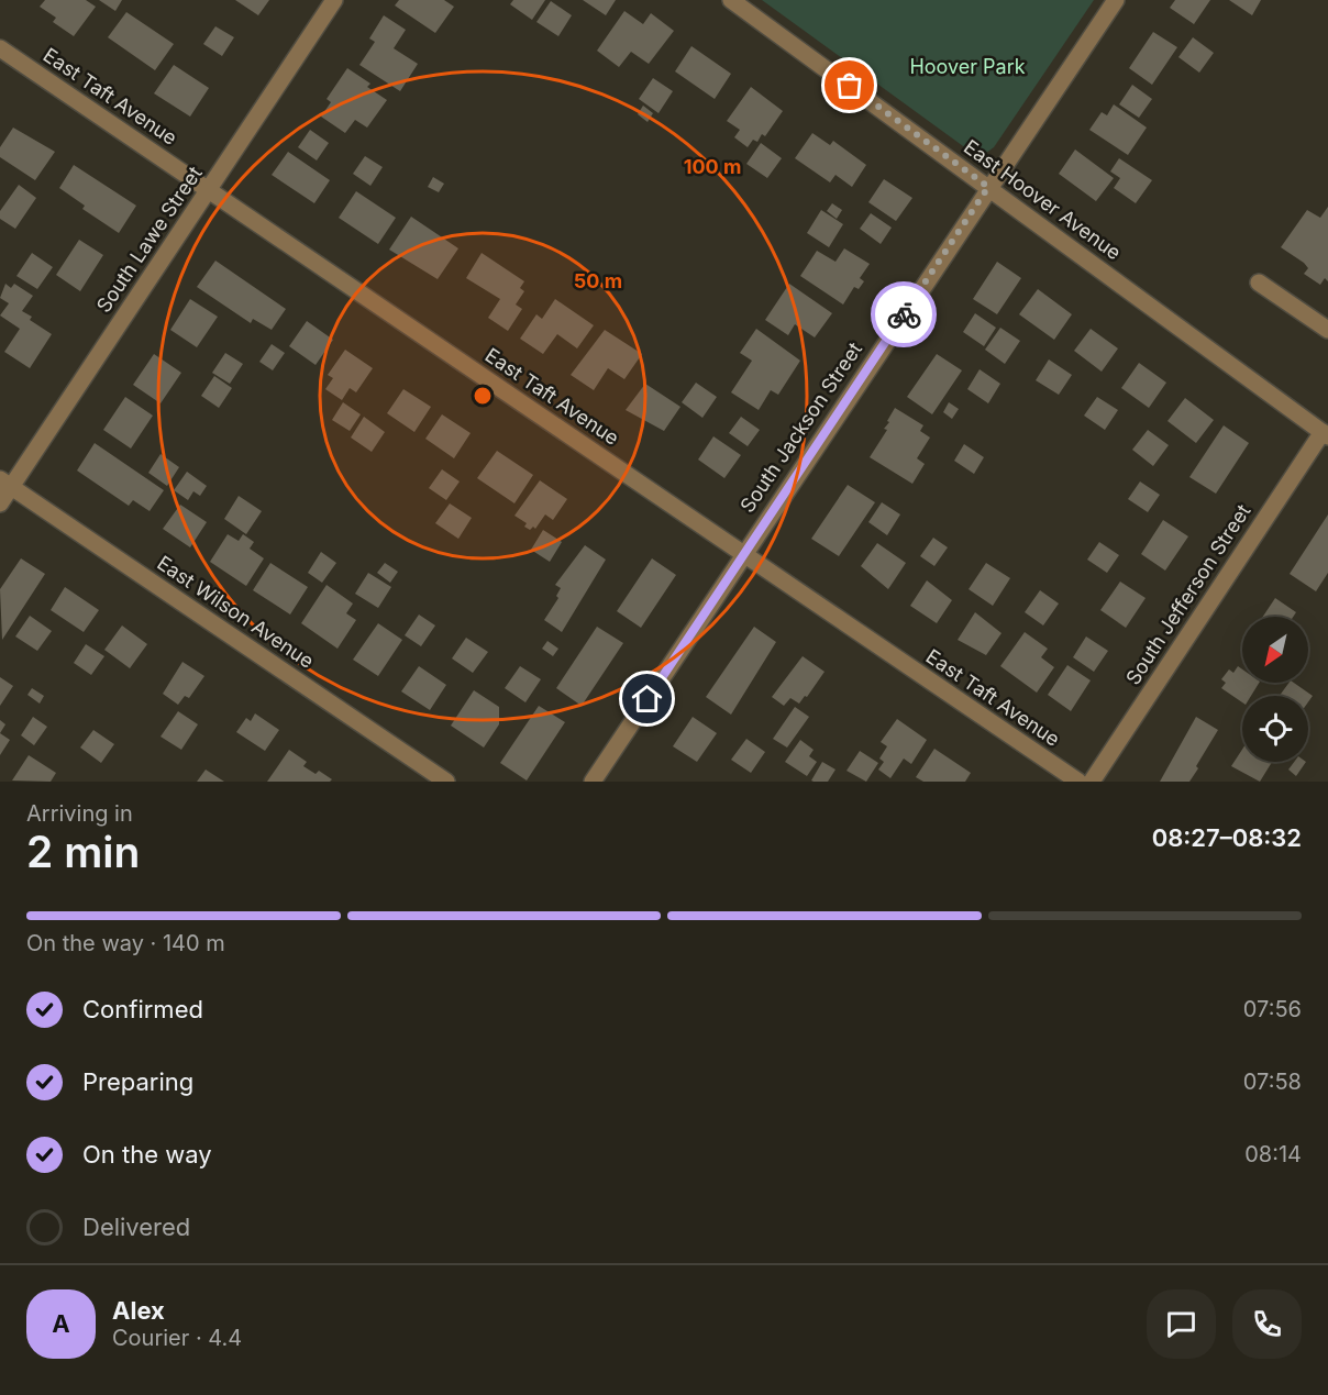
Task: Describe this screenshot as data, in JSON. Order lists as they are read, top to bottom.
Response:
{
  "streets": {
    "street": [
      "East Taft Avenue",
      "East Hoover Avenue",
      "South Lawe Street",
      "South Jackson Street",
      "South Jefferson Street",
      "East Wilson Avenue"
    ]
  },
  "crossings": [
    ["East Taft Avenue", "South Lawe Street"],
    ["East Taft Avenue", "South Jackson Street"],
    ["East Hoover Avenue", "South Jackson Street"],
    ["East Hoover Avenue", "South Jefferson Street"],
    ["South Lawe Street", "East Wilson Avenue"]
  ],
  "parks": ["Hoover Park"],
  "north": "bottom left",
  "page": {
    "heading": ["2 min", "Arriving in", "08:27–08:32"],
    "panel": ["Alex", "Courier · 4.4"],
    "bar": "On the way · 140 m",
    "list": [
      ["Confirmed", "07:56"],
      ["Preparing", "07:58"],
      ["On the way", "08:14"],
      "Delivered"
    ],
    "round": "A"
  },
  "rings": ["100 m", "50 m"]
}
